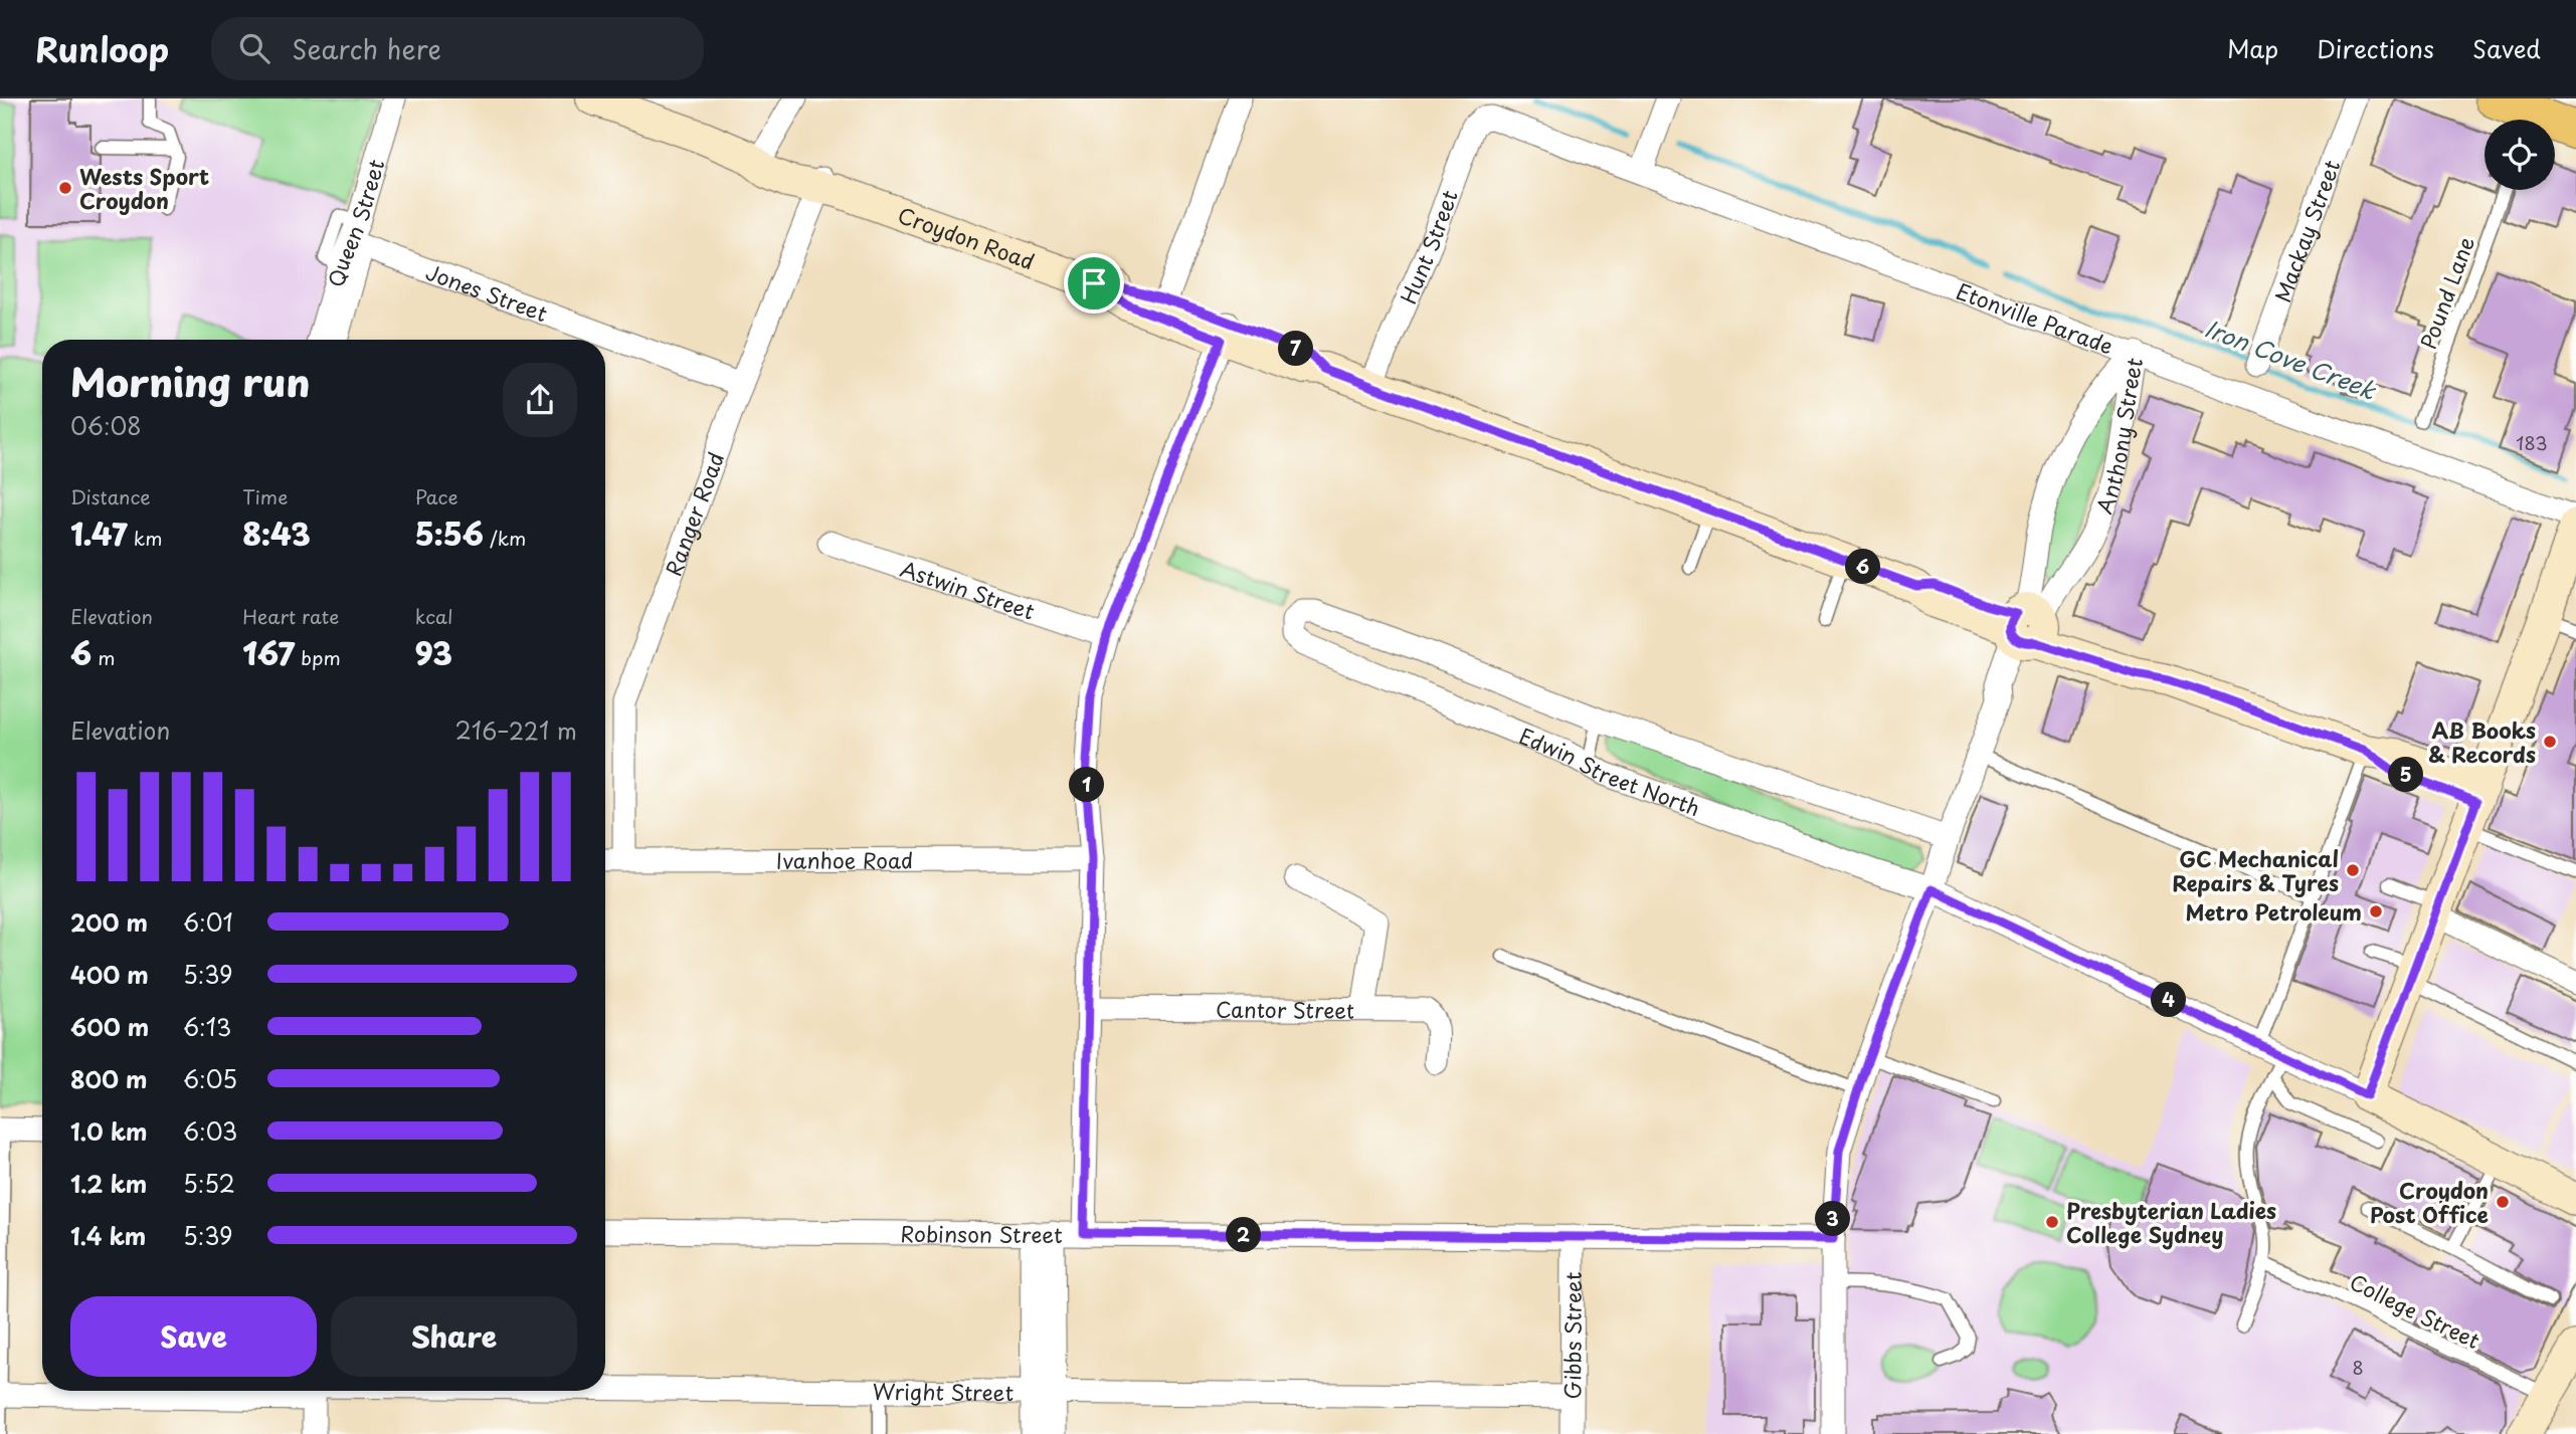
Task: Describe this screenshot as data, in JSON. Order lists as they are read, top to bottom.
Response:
{
  "streets": {
    "street": [
      "Queen Street",
      "Mackay Street",
      "Croydon Road",
      "Hunt Street",
      "Jones Street",
      "Etonville Parade",
      "Anthony Street",
      "Ranger Road",
      "Astwin Street",
      "Edwin Street North",
      "Ivanhoe Road",
      "Cantor Street",
      "Robinson Street",
      "Gibbs Street",
      "Wright Street"
    ],
    "lane": ["Pound Lane", "College Street"]
  },
  "crossings": [
    ["Queen Street", "Jones Street"],
    ["Croydon Road", "Hunt Street"],
    ["Croydon Road", "Anthony Street"],
    ["Croydon Road", "Ranger Road"],
    ["Hunt Street", "Etonville Parade"],
    ["Jones Street", "Ranger Road"],
    ["Etonville Parade", "Anthony Street"],
    ["Anthony Street", "Edwin Street North"],
    ["Anthony Street", "Robinson Street"],
    ["Ranger Road", "Ivanhoe Road"],
    ["Robinson Street", "Gibbs Street"],
    ["Gibbs Street", "Wright Street"]
  ],
  "water": ["Iron Cove Creek"],
  "places": [
    "Wests Sport Croydon",
    "AB Books & Records",
    "GC Mechanical Repairs & Tyres",
    "Metro Petroleum",
    "Croydon Post Office",
    "Presbyterian Ladies College Sydney"
  ],
  "house_numbers": ["183", "8"],
  "page": {
    "header": "Runloop",
    "search": "Search here",
    "nav": ["Map", "Directions", "Saved"],
    "pins": [
      "7",
      "6",
      "5",
      "1",
      "4",
      "3",
      "2"
    ],
    "heading": ["Morning run", "06:08"],
    "stats": [
      ["Distance", "1.47 km"],
      ["Time", "8:43"],
      ["Pace", "5:56 /km"],
      ["Elevation", "6 m"],
      ["Heart rate", "167 bpm"],
      ["kcal", "93"]
    ],
    "chart": ["Elevation", "216–221 m"],
    "list": [
      {
        "name": "200 m",
        "note": "6:01"
      },
      {
        "name": "400 m",
        "note": "5:39"
      },
      {
        "name": "600 m",
        "note": "6:13"
      },
      {
        "name": "800 m",
        "note": "6:05"
      },
      {
        "name": "1.0 km",
        "note": "6:03"
      },
      {
        "name": "1.2 km",
        "note": "5:52"
      },
      {
        "name": "1.4 km",
        "note": "5:39"
      }
    ],
    "buttons": ["Save", "Share"]
  }
}
